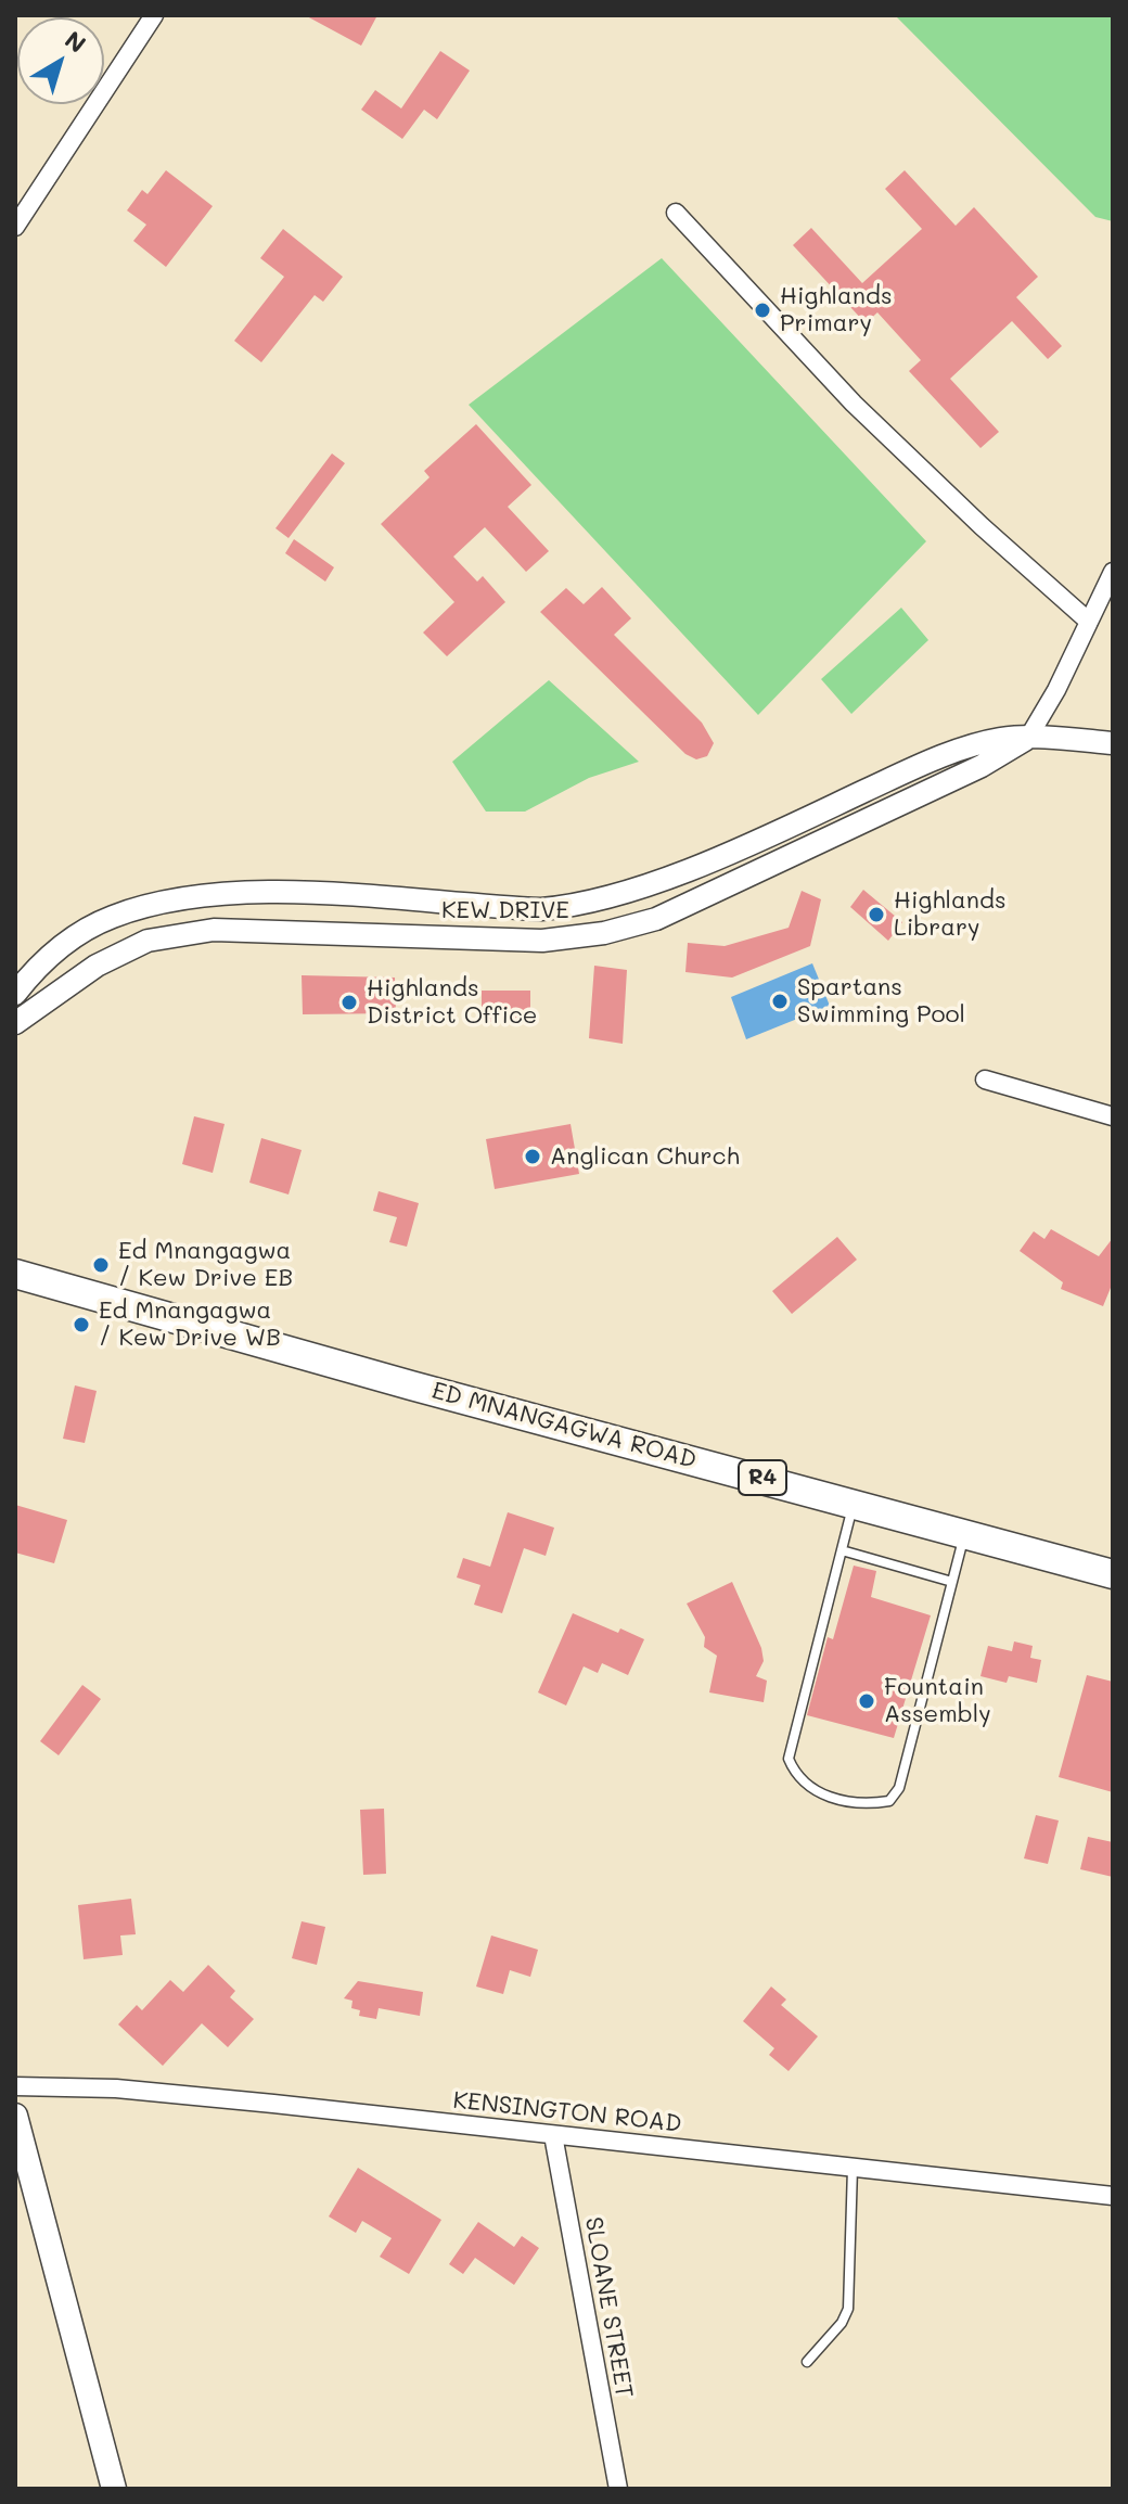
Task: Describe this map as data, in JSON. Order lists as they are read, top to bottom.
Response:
{
  "streets": {
    "highway": ["ED MNANGAGWA ROAD", "R4"],
    "street": ["KEW DRIVE", "KENSINGTON ROAD", "SLOANE STREET"]
  },
  "crossings": [
    ["KENSINGTON ROAD", "SLOANE STREET"]
  ],
  "places": [
    "Highlands Primary",
    "Highlands Library",
    "Spartans Swimming Pool",
    "Highlands District Office",
    "Anglican Church",
    "Ed Mnangagwa / Kew Drive EB",
    "Ed Mnangagwa / Kew Drive WB",
    "Fountain Assembly"
  ],
  "north": "top right"
}
